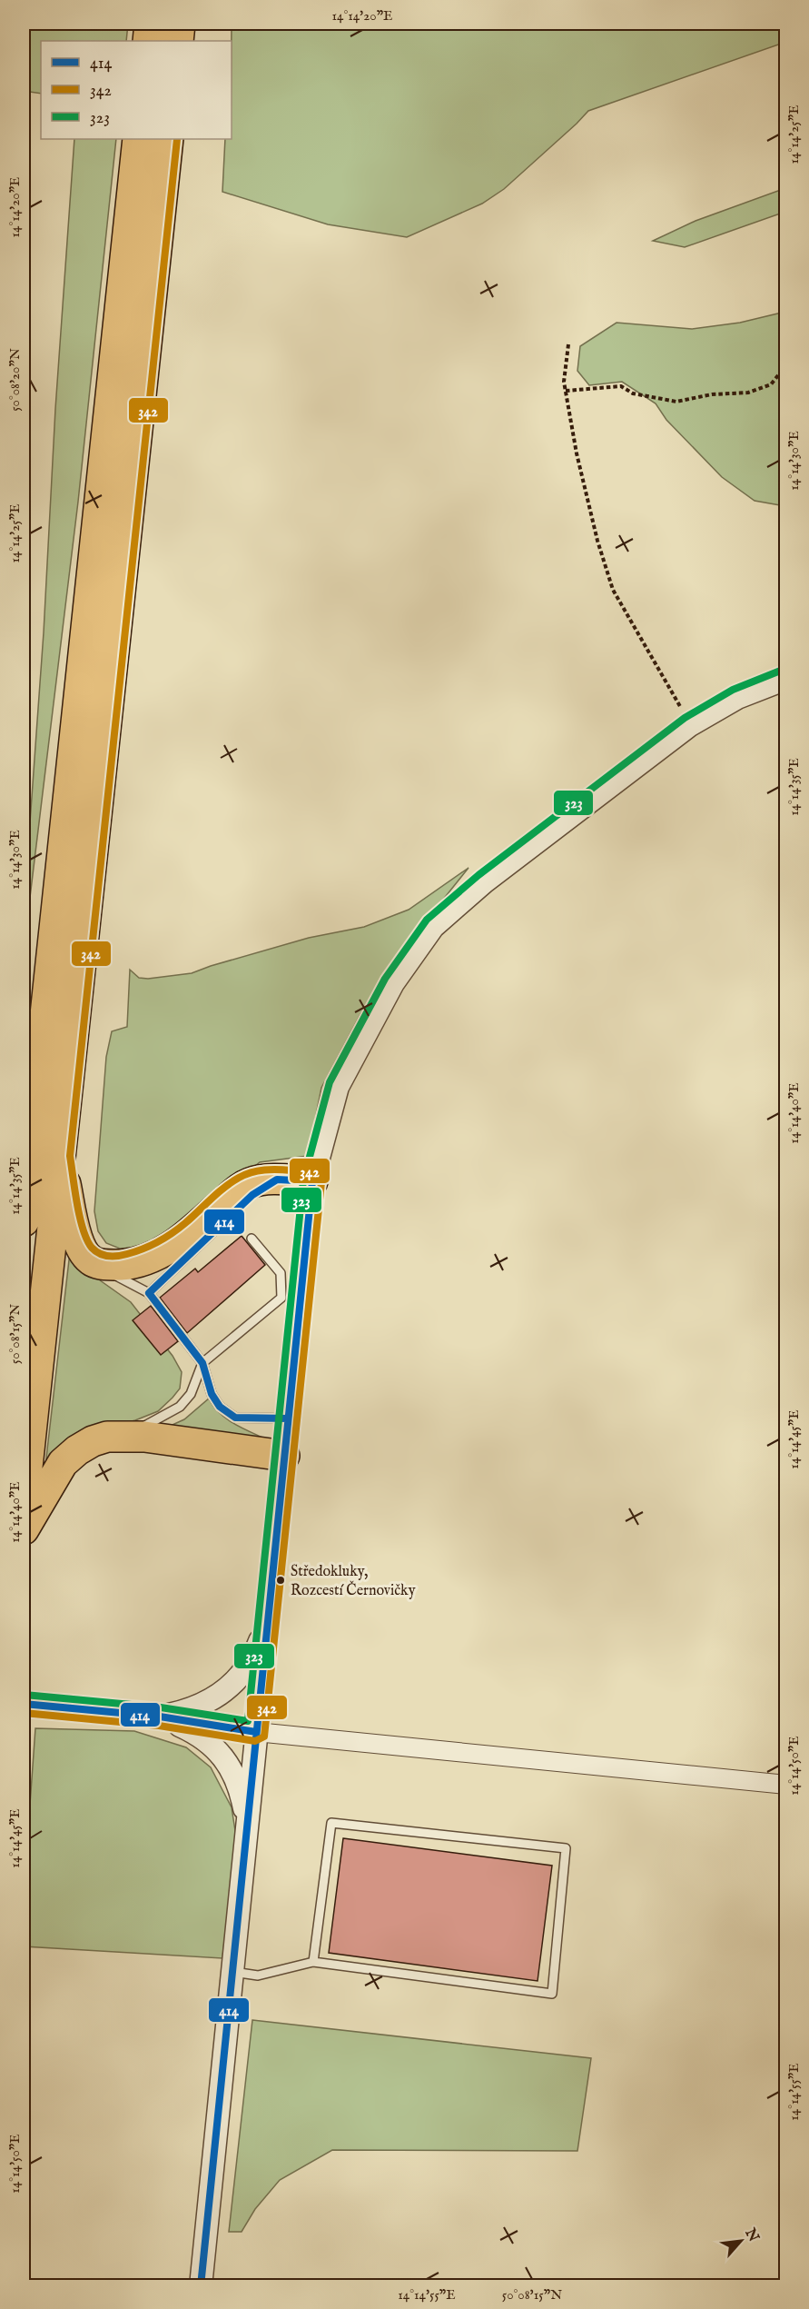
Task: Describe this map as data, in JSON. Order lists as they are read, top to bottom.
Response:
{
  "places": ["Středokluky, Rozcestí Černovičky"],
  "lines": ["transit line 342", "transit line 323", "transit line 414"],
  "legend": ["414", "342", "323"],
  "north": "top right",
  "coordinates": [
    "14°14'20\"E",
    "14°14'25\"E",
    "50°08'20\"N",
    "14°14'30\"E",
    "14°14'35\"E",
    "14°14'40\"E",
    "50°08'15\"N",
    "14°14'45\"E",
    "14°14'50\"E",
    "14°14'55\"E"
  ]
}
